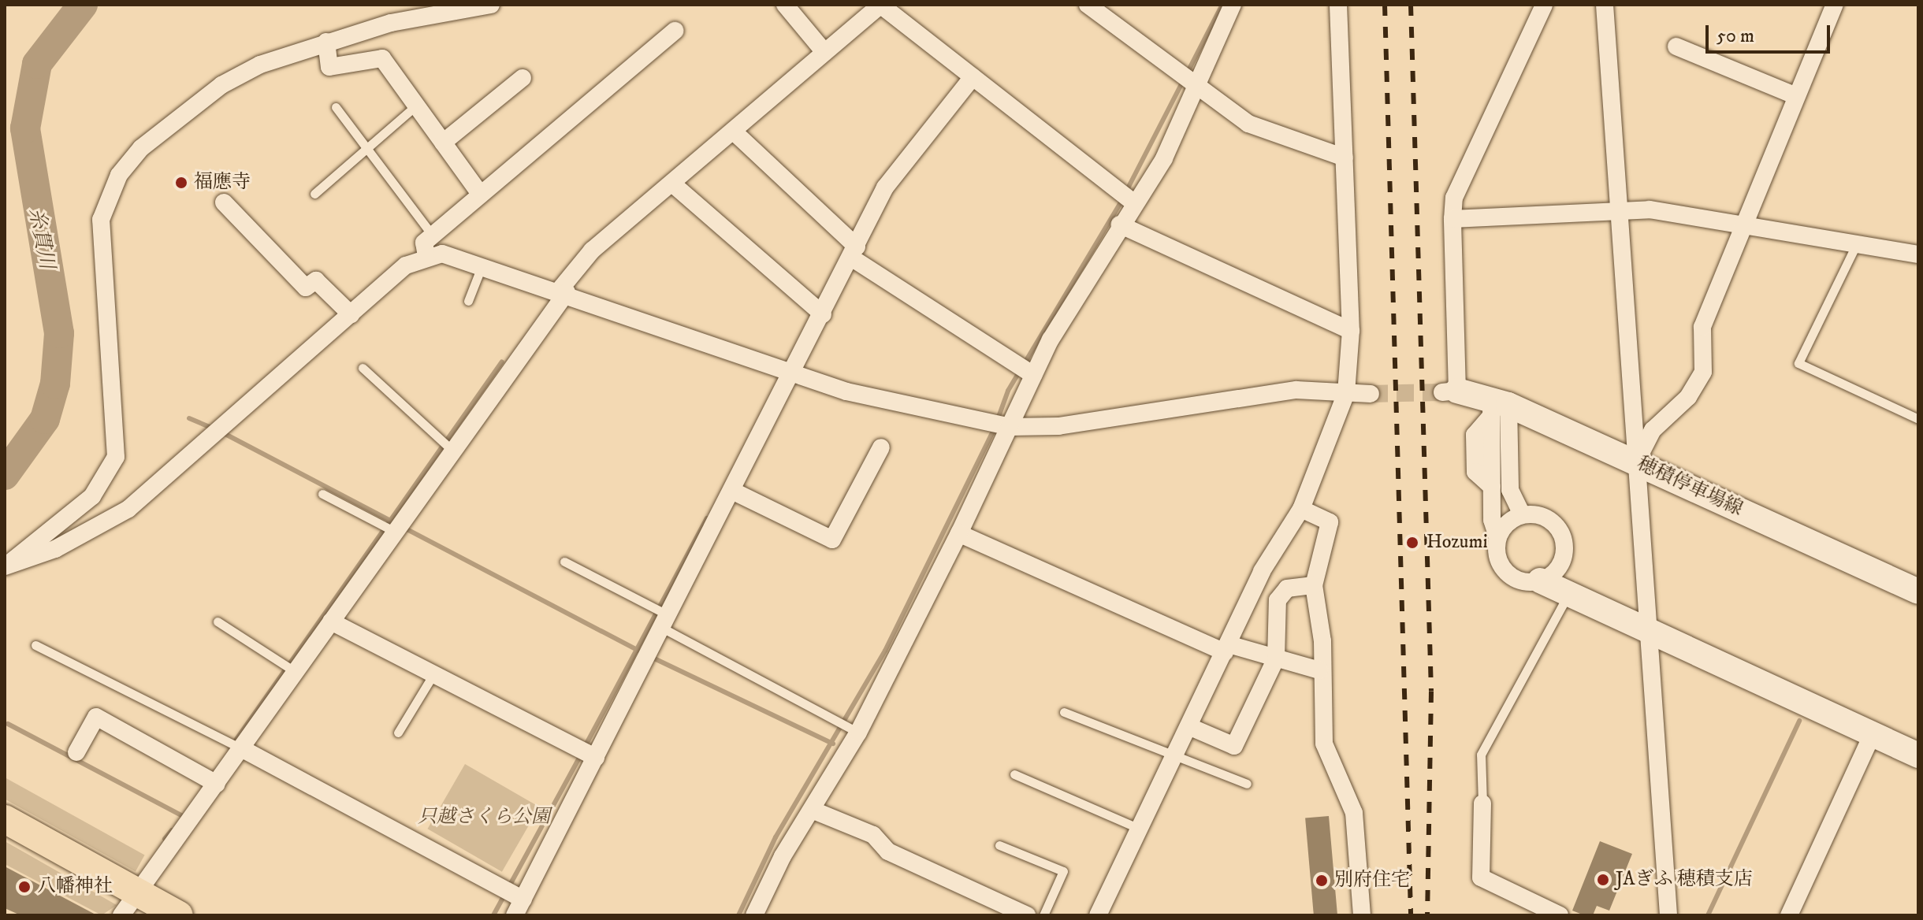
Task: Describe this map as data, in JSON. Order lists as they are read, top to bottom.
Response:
{
  "streets": {
    "main road": ["穂積停車場線"]
  },
  "water": ["糸貫川"],
  "parks": ["只越さくら公園"],
  "places": [
    "福應寺",
    "Hozumi",
    "JAぎふ 穂積支店",
    "別府住宅",
    "八幡神社"
  ],
  "scale_bar": "50 m"
}
